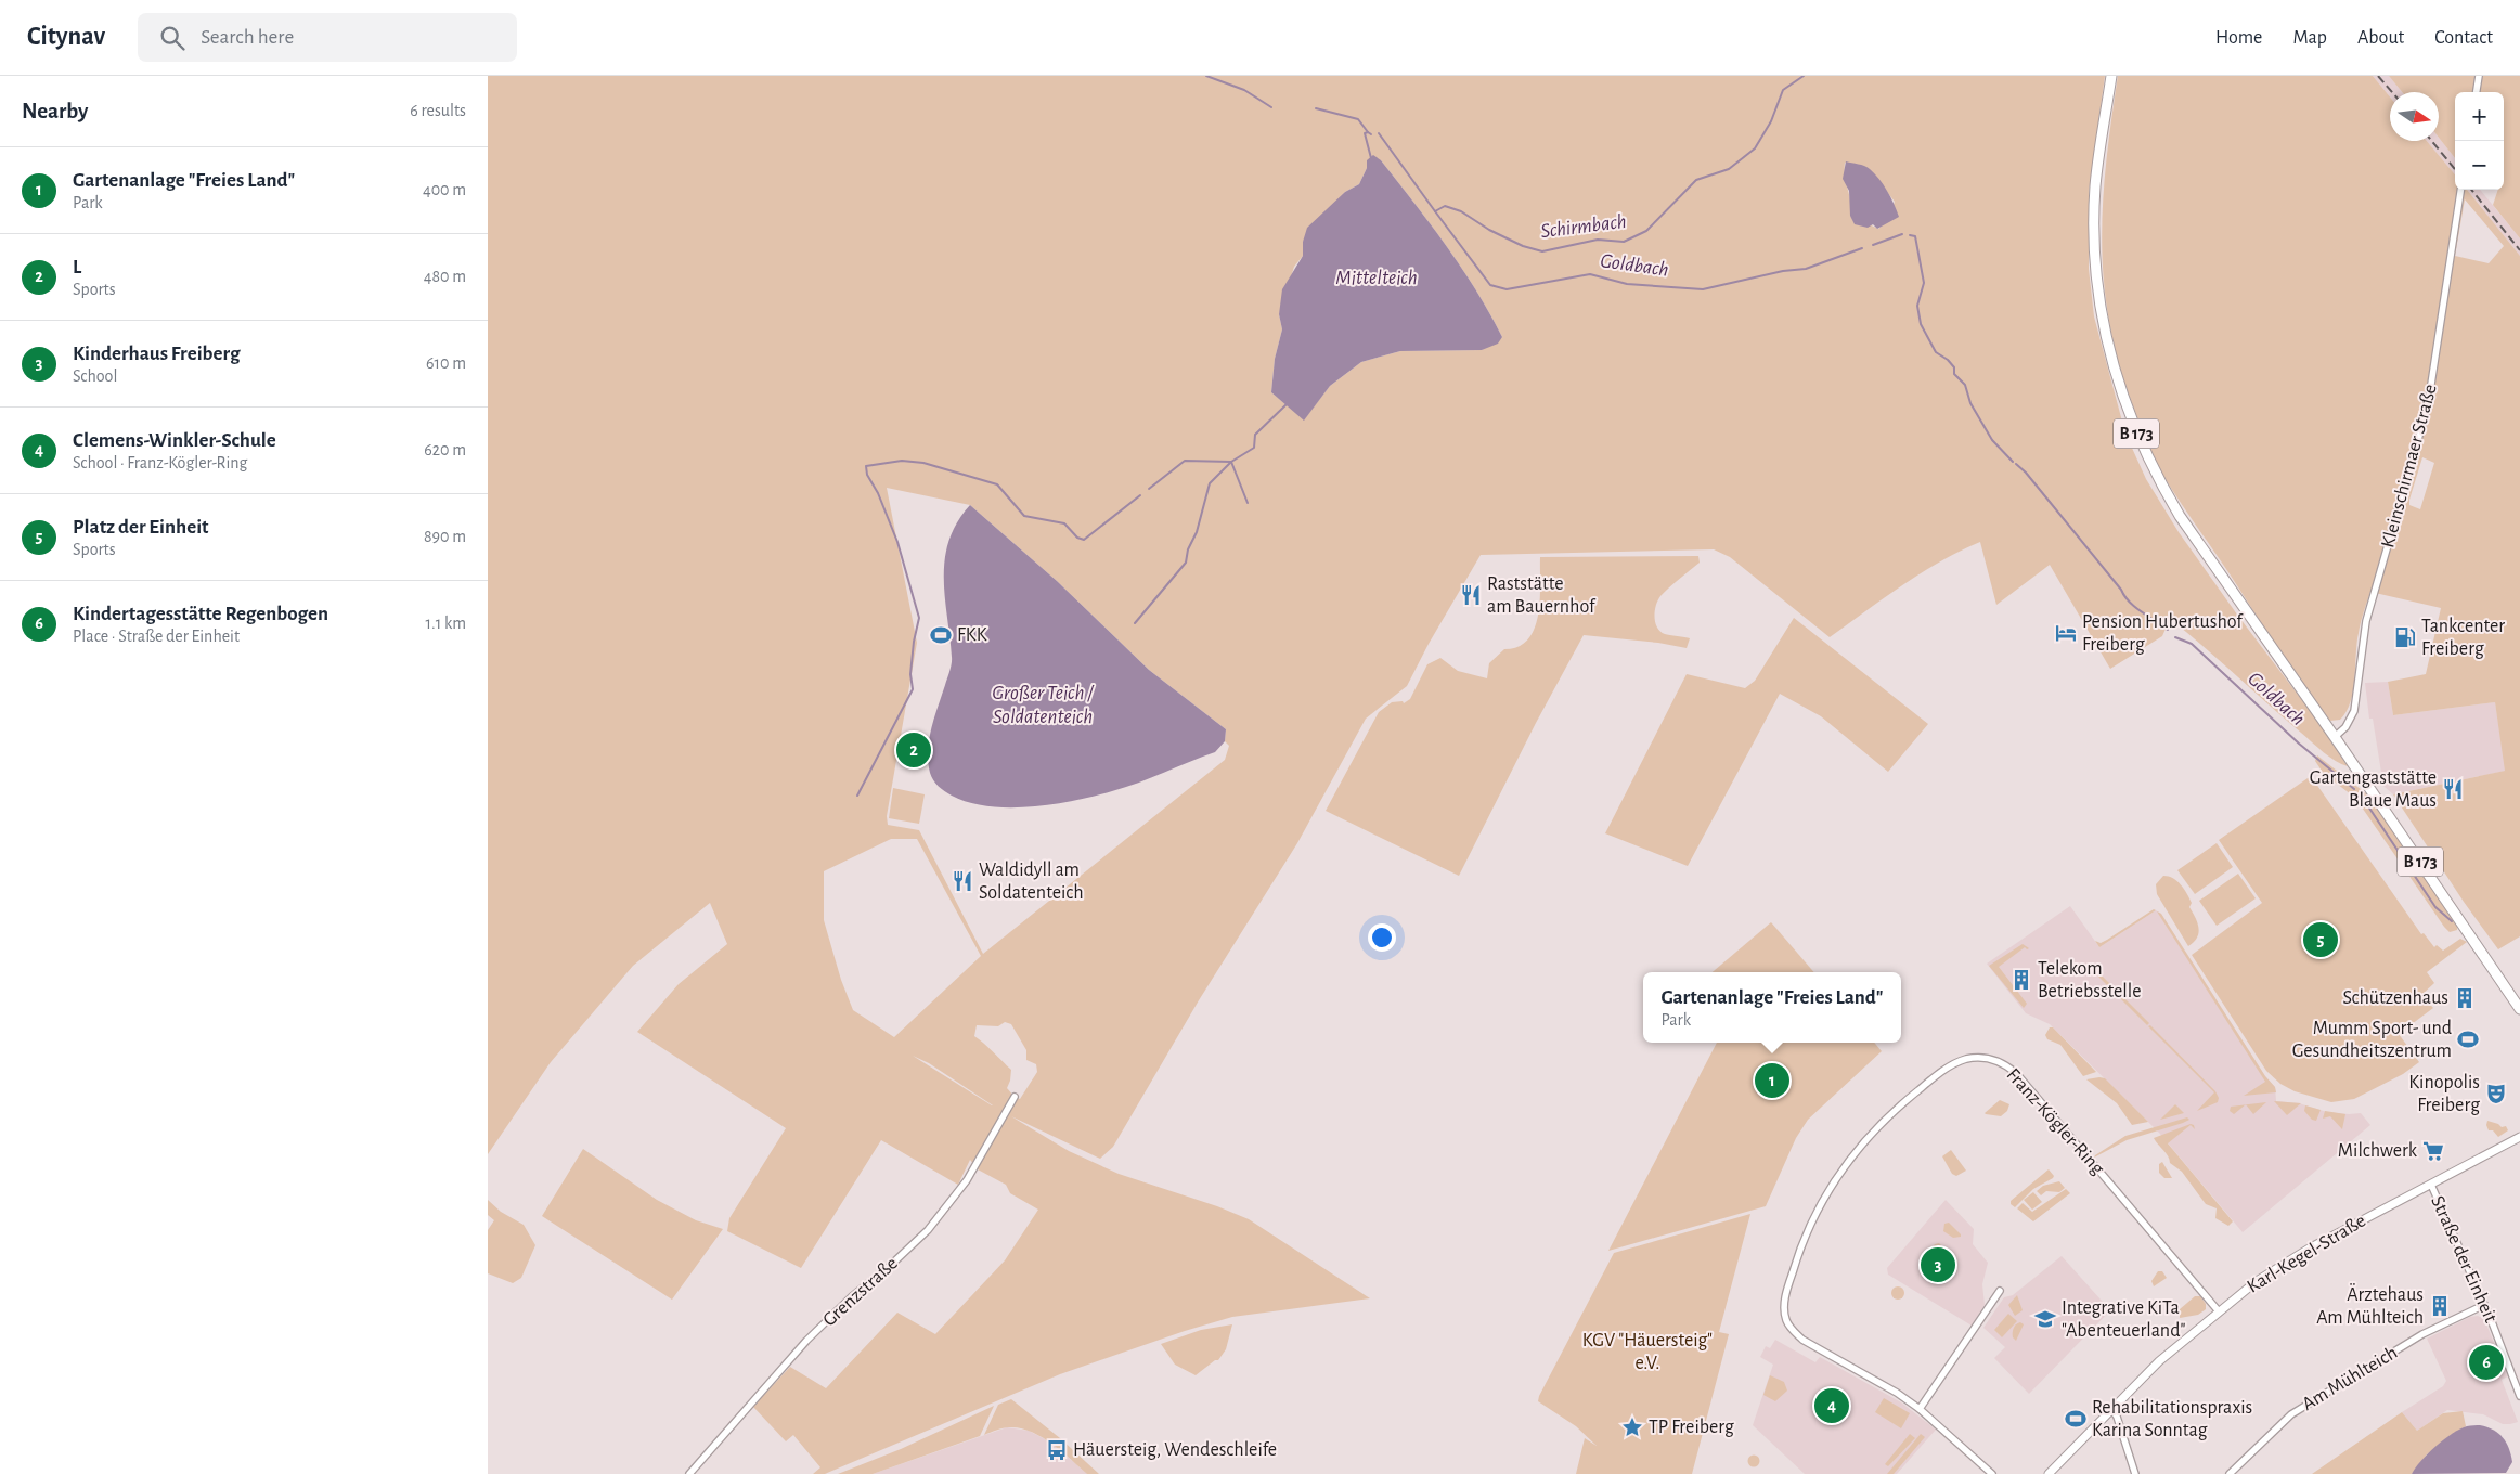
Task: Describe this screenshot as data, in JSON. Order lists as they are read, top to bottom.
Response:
{
  "streets": {
    "main road": ["B 173"],
    "street": [
      "Kleinschirmaer Straße",
      "Franz-Kögler-Ring",
      "Karl-Kegel-Straße",
      "Straße der Einheit",
      "Grenzstraße",
      "Am Mühlteich"
    ]
  },
  "crossings": [
    ["B 173", "Kleinschirmaer Straße"],
    ["Franz-Kögler-Ring", "Karl-Kegel-Straße"],
    ["Karl-Kegel-Straße", "Straße der Einheit"],
    ["Straße der Einheit", "Am Mühlteich"]
  ],
  "water": [
    "Schirmbach",
    "Goldbach",
    "Mittelteich",
    "Großer Teich / Soldatenteich"
  ],
  "parks": ["KGV \"Häuersteig\" e.V."],
  "places": {
    "restaurant": ["Raststätte am Bauernhof", "Gartengaststätte Blaue Maus", "Waldidyll am Soldatenteich"],
    "hotel": ["Pension Hubertushof Freiberg"],
    "sports": ["FKK", "Mumm Sport- und Gesundheitszentrum", "Rehabilitationspraxis Karina Sonntag"],
    "fuel station": ["Tankcenter Freiberg"],
    "building": ["Telekom Betriebsstelle", "Schützenhaus", "Ärztehaus Am Mühlteich"],
    "theatre": ["Kinopolis Freiberg"],
    "supermarket": ["Milchwerk"],
    "school or university": ["Integrative KiTa \"Abenteuerland\""],
    "place": ["TP Freiberg"],
    "bus stop": ["Häuersteig, Wendeschleife"]
  },
  "north": "right",
  "page": {
    "header": "Citynav",
    "search": "Search here",
    "nav": [
      "Home",
      "Map",
      "About",
      "Contact"
    ],
    "heading": ["Nearby", "6 results"],
    "map_buttons": ["+", "−"],
    "list": [
      {
        "mark": "1",
        "name": "Gartenanlage \"Freies Land\"",
        "note": "Park",
        "value": "400 m"
      },
      {
        "mark": "2",
        "name": "L",
        "note": "Sports",
        "value": "480 m"
      },
      {
        "mark": "3",
        "name": "Kinderhaus Freiberg",
        "note": "School",
        "value": "610 m"
      },
      {
        "mark": "4",
        "name": "Clemens-Winkler-Schule",
        "note": "School · Franz-Kögler-Ring",
        "value": "620 m"
      },
      {
        "mark": "5",
        "name": "Platz der Einheit",
        "note": "Sports",
        "value": "890 m"
      },
      {
        "mark": "6",
        "name": "Kindertagesstätte Regenbogen",
        "note": "Place · Straße der Einheit",
        "value": "1.1 km"
      }
    ],
    "pins": [
      "2",
      "5",
      "1",
      "3",
      "6",
      "4"
    ],
    "popup": ["Gartenanlage \"Freies Land\"", "Park"]
  }
}
